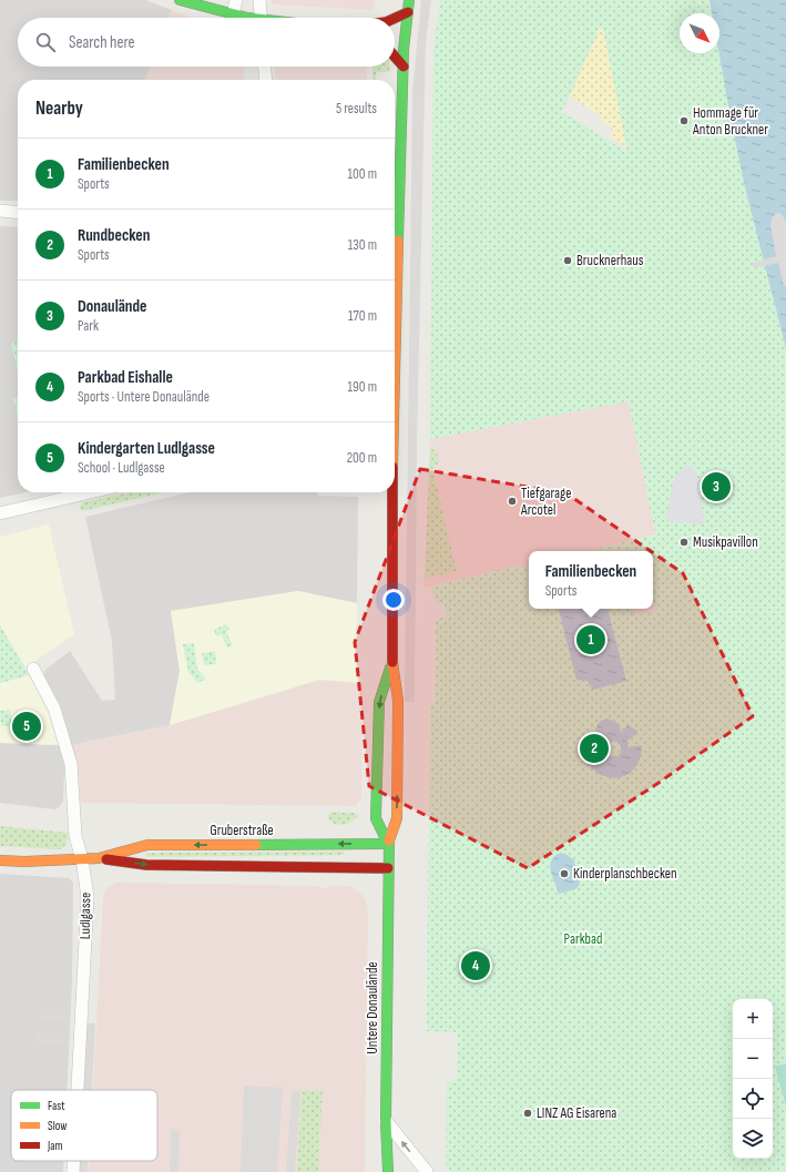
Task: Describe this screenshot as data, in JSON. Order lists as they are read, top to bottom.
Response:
{
  "streets": {
    "main road": ["Gruberstraße", "Untere Donaulände"],
    "street": ["Ludlgasse"]
  },
  "crossings": [
    ["Gruberstraße", "Ludlgasse"],
    ["Gruberstraße", "Untere Donaulände"]
  ],
  "parks": ["Parkbad"],
  "places": [
    "Hommage für Anton Bruckner",
    "Brucknerhaus",
    "Tiefgarage Arcotel",
    "Musikpavillon",
    "Kinderplanschbecken",
    "LINZ AG Eisarena"
  ],
  "legend": ["Fast", "Slow", "Jam"],
  "north": "bottom right",
  "page": {
    "search": "Search here",
    "heading": ["Nearby", "5 results"],
    "list": [
      {
        "mark": "1",
        "name": "Familienbecken",
        "note": "Sports",
        "value": "100 m"
      },
      {
        "mark": "2",
        "name": "Rundbecken",
        "note": "Sports",
        "value": "130 m"
      },
      {
        "mark": "3",
        "name": "Donaulände",
        "note": "Park",
        "value": "170 m"
      },
      {
        "mark": "4",
        "name": "Parkbad Eishalle",
        "note": "Sports · Untere Donaulände",
        "value": "190 m"
      },
      {
        "mark": "5",
        "name": "Kindergarten Ludlgasse",
        "note": "School · Ludlgasse",
        "value": "200 m"
      }
    ],
    "pins": [
      "3",
      "1",
      "5",
      "2",
      "4"
    ],
    "popup": ["Familienbecken", "Sports"],
    "map_buttons": ["+", "−"]
  }
}
